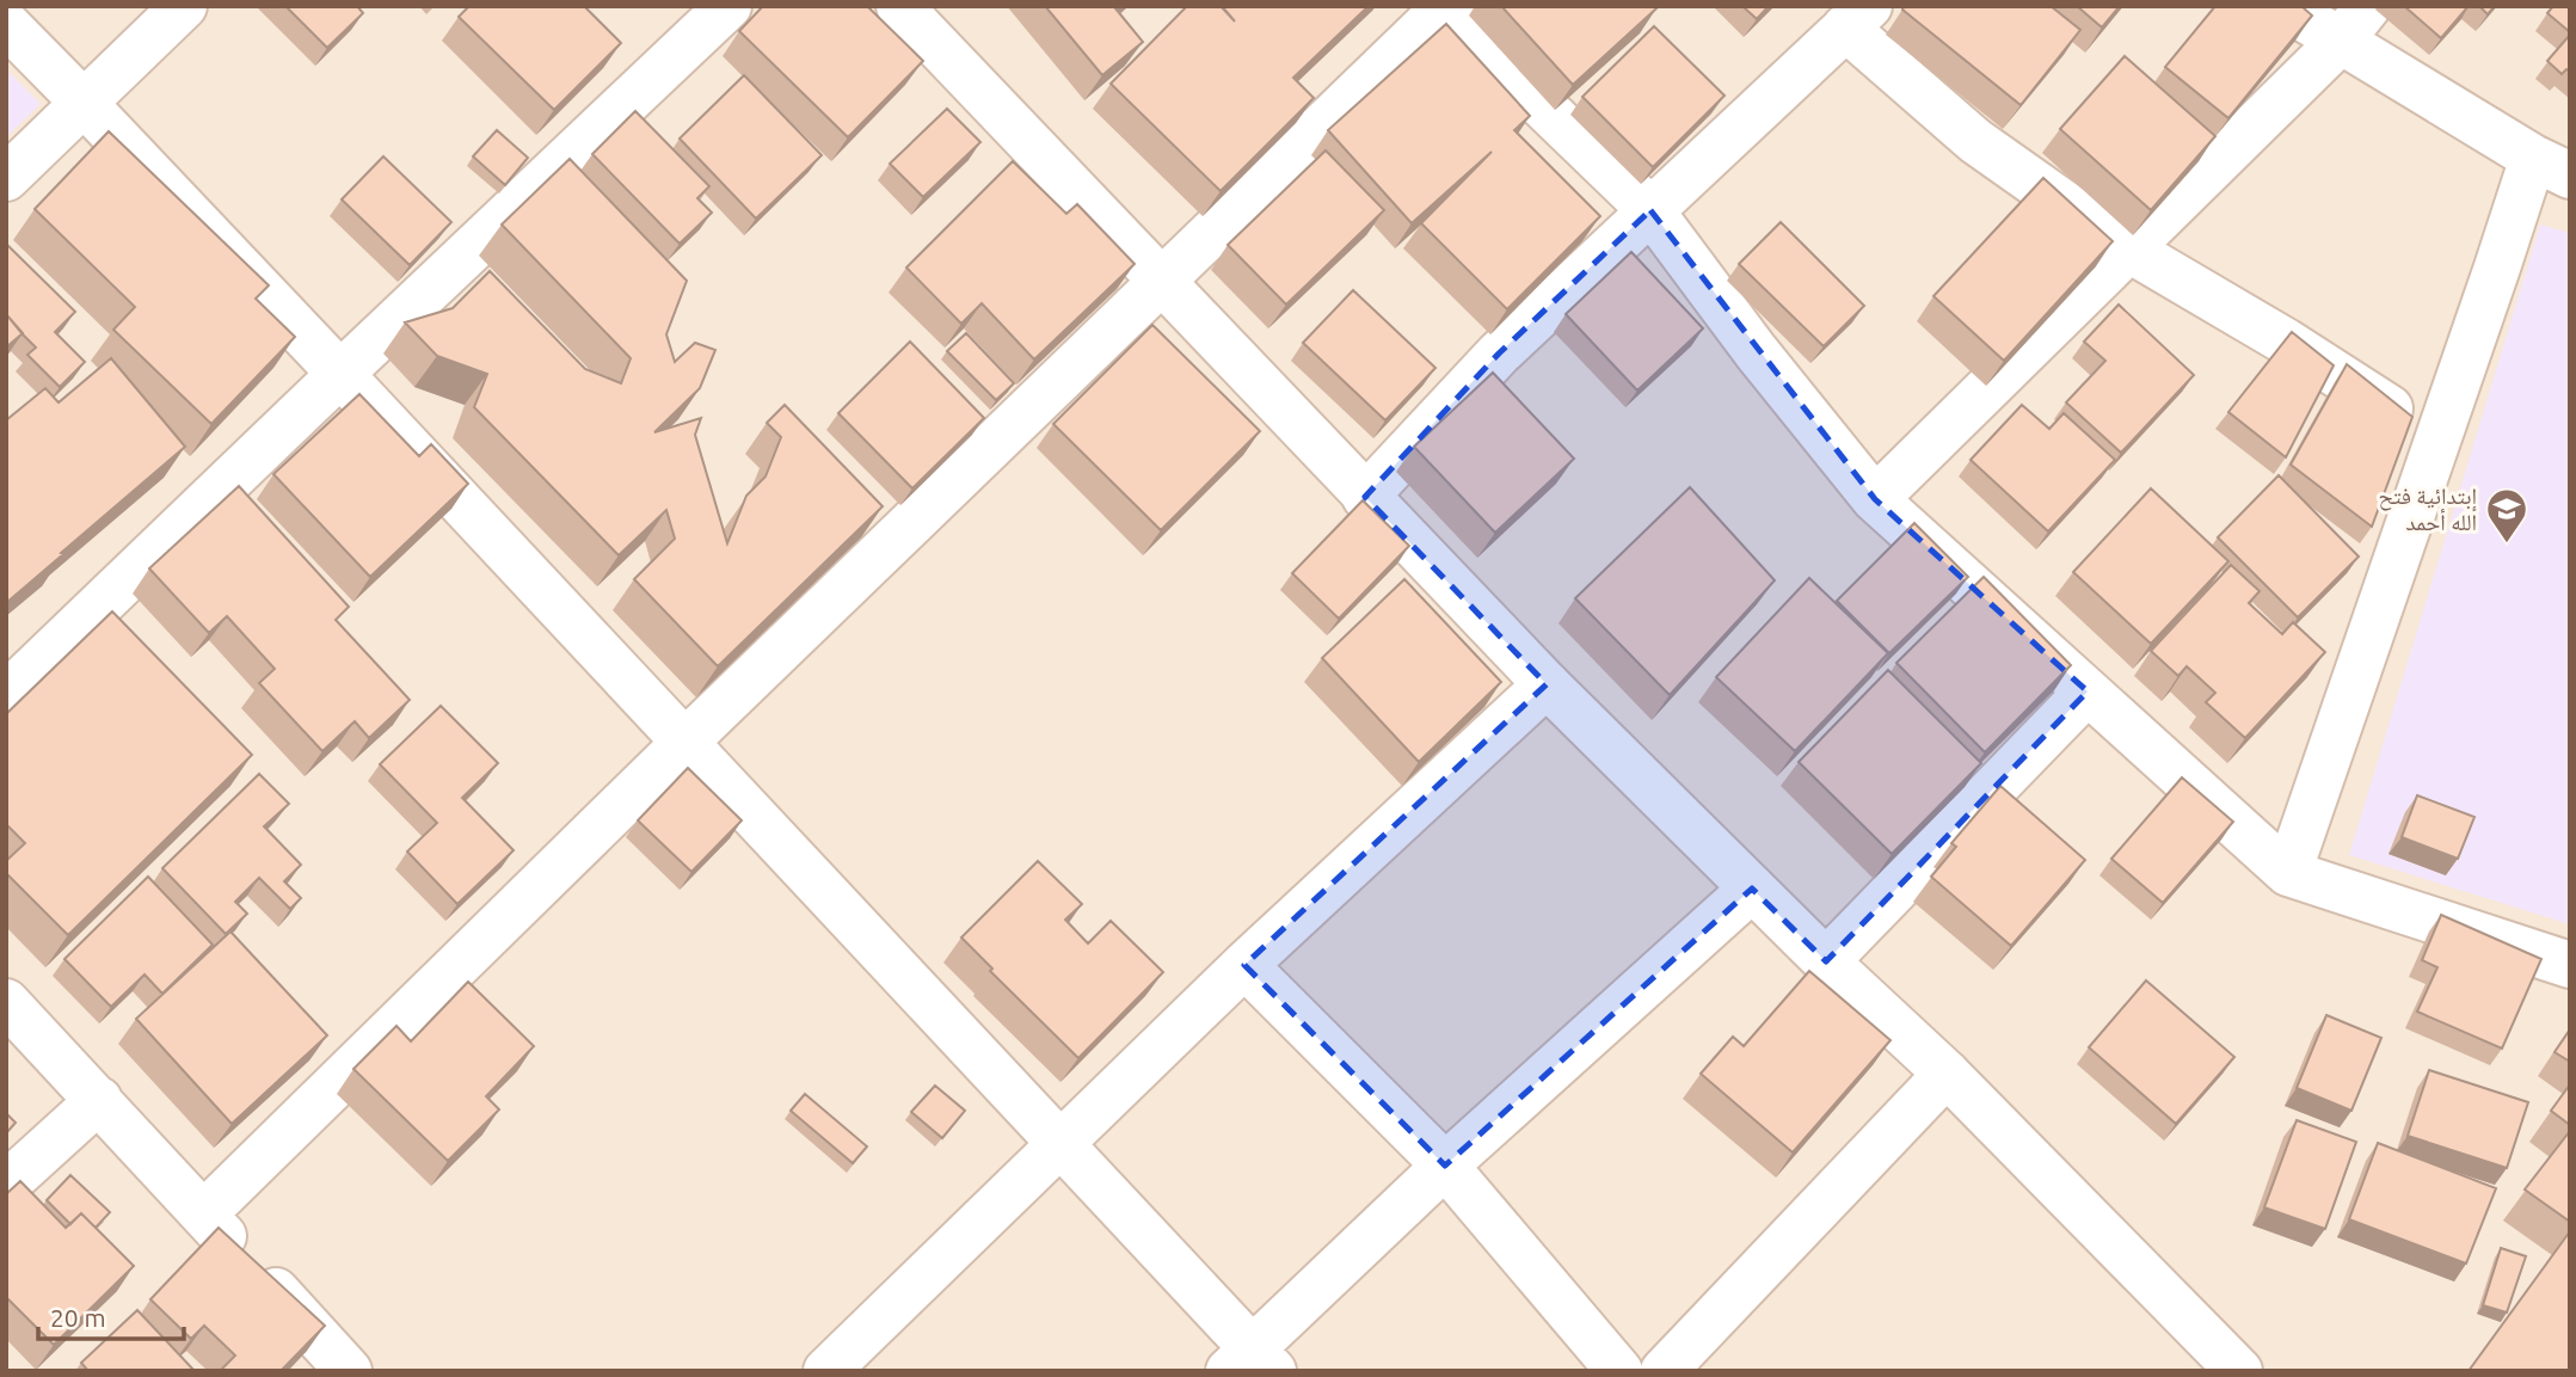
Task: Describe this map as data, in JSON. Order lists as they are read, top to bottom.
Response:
{
  "places": {
    "school or university": ["إبتدائية فتح الله أحمد"]
  },
  "scale_bar": "20 m"
}
